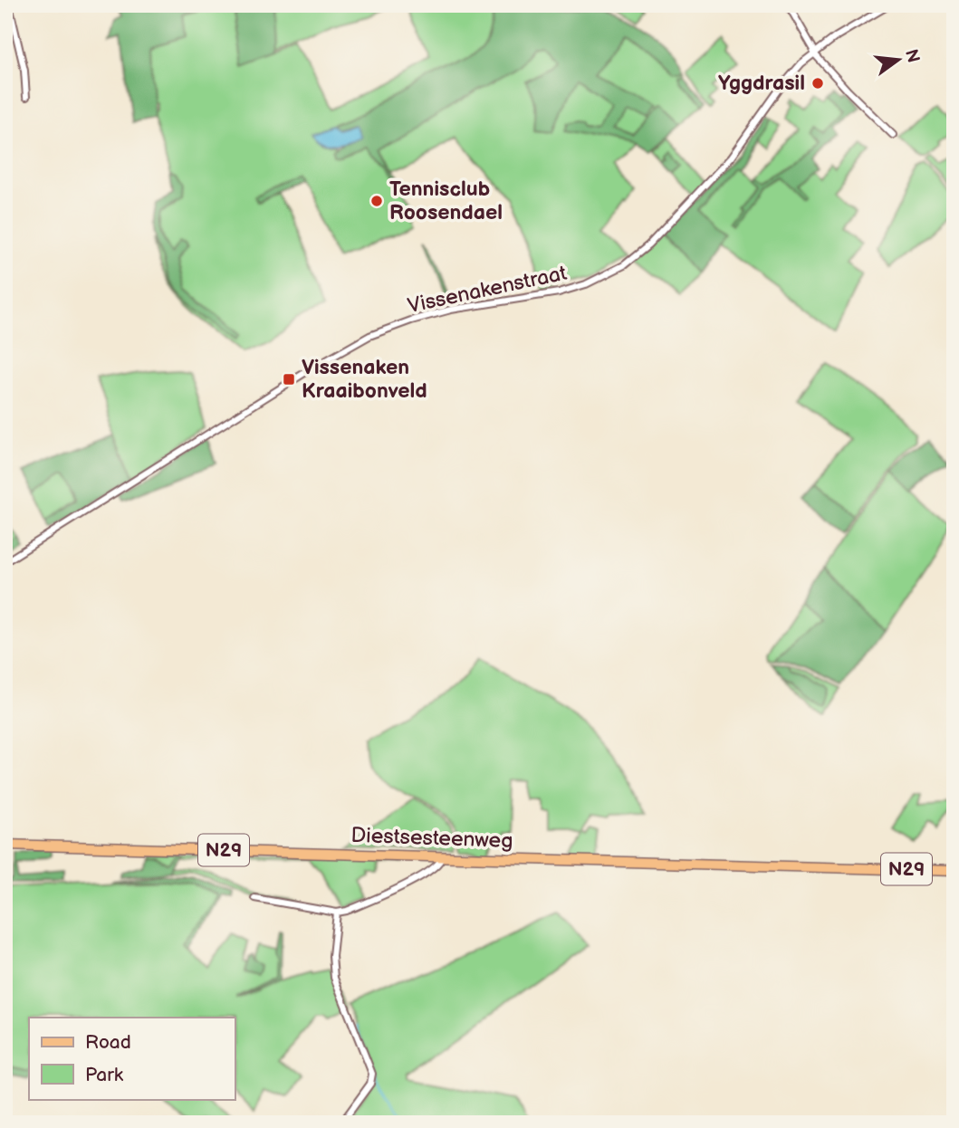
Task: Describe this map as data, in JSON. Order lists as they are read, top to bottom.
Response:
{
  "streets": {
    "main road": ["Diestsesteenweg", "N29"],
    "street": ["Vissenakenstraat"]
  },
  "places": {
    "other": ["Yggdrasil", "Tennisclub Roosendael"],
    "transit": ["Vissenaken Kraaibonveld"]
  },
  "legend": ["Road", "Park"],
  "north": "right"
}
